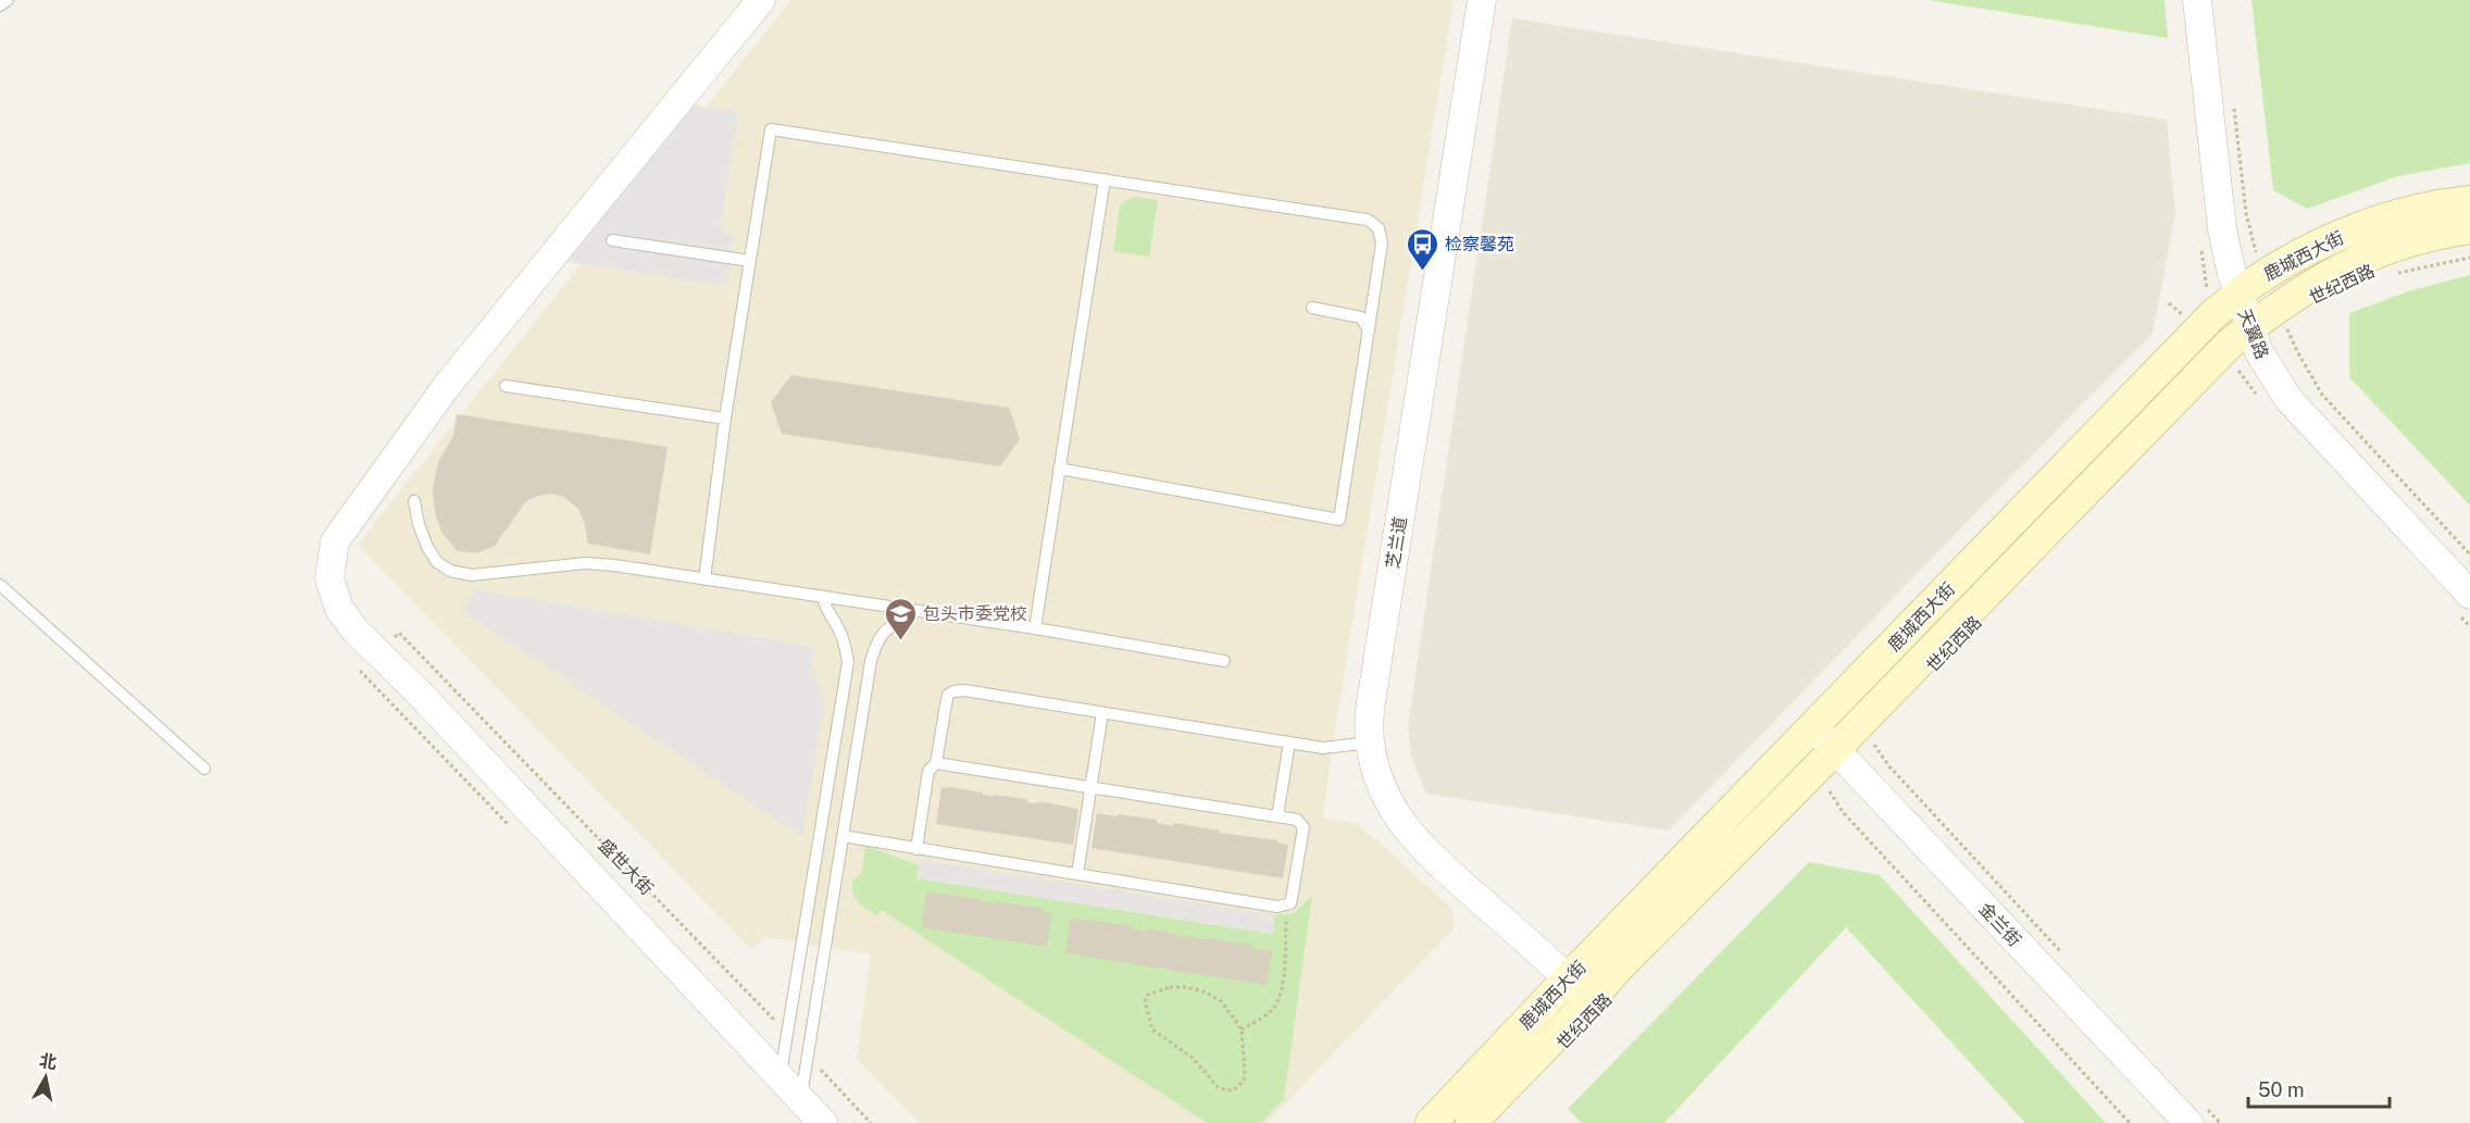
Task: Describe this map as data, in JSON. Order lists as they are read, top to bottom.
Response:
{
  "streets": {
    "main road": ["鹿城西大街"],
    "street": [
      "天翼路",
      "芝兰道",
      "盛世大街",
      "金兰街"
    ],
    "path": ["世纪西路"]
  },
  "crossings": [
    ["鹿城西大街", "世纪西路"],
    ["鹿城西大街", "天翼路"],
    ["鹿城西大街", "芝兰道"],
    ["鹿城西大街", "金兰街"],
    ["世纪西路", "天翼路"]
  ],
  "places": {
    "bus stop": ["检察馨苑"],
    "school or university": ["包头市委党校"]
  },
  "scale_bar": "50 m",
  "north": "top"
}
